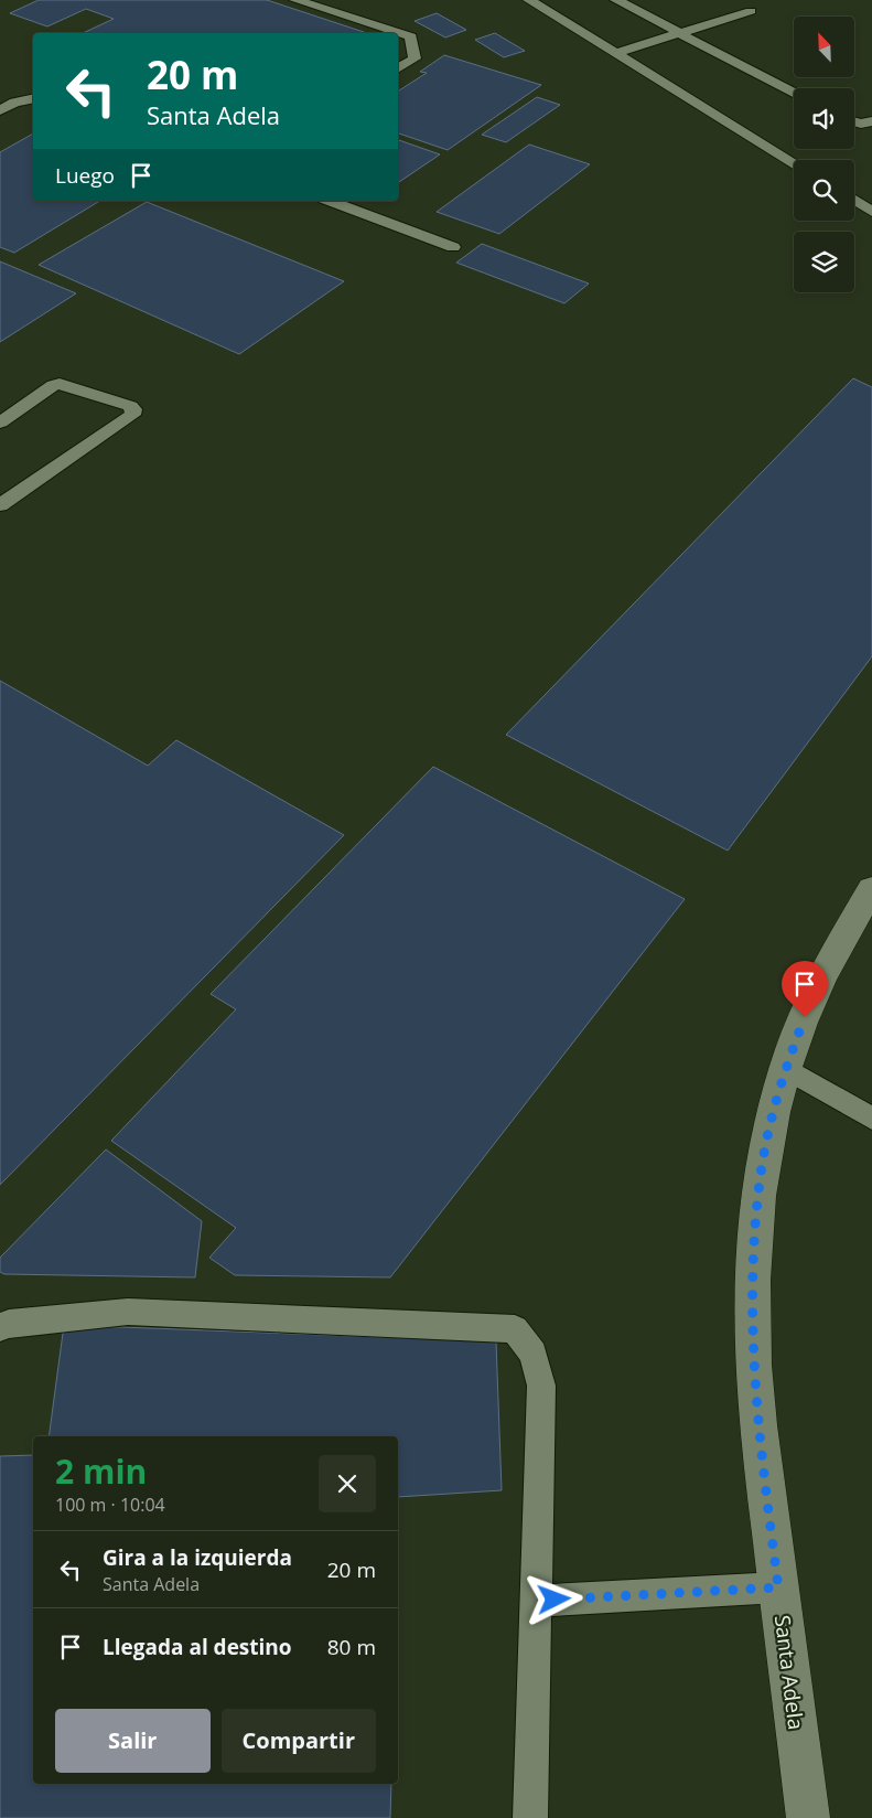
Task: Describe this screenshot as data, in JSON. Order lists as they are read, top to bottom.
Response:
{
  "streets": {
    "street": ["Santa Adela"]
  },
  "north": "top left",
  "page": {
    "turn": ["20 m", "Santa Adela"],
    "then": "Luego",
    "heading": ["2 min", "100 m · 10:04"],
    "list": [
      {
        "name": "Gira a la izquierda",
        "note": "Santa Adela",
        "value": "20 m"
      },
      {
        "name": "Llegada al destino",
        "value": "80 m"
      }
    ],
    "buttons": ["Salir", "Compartir"]
  }
}
